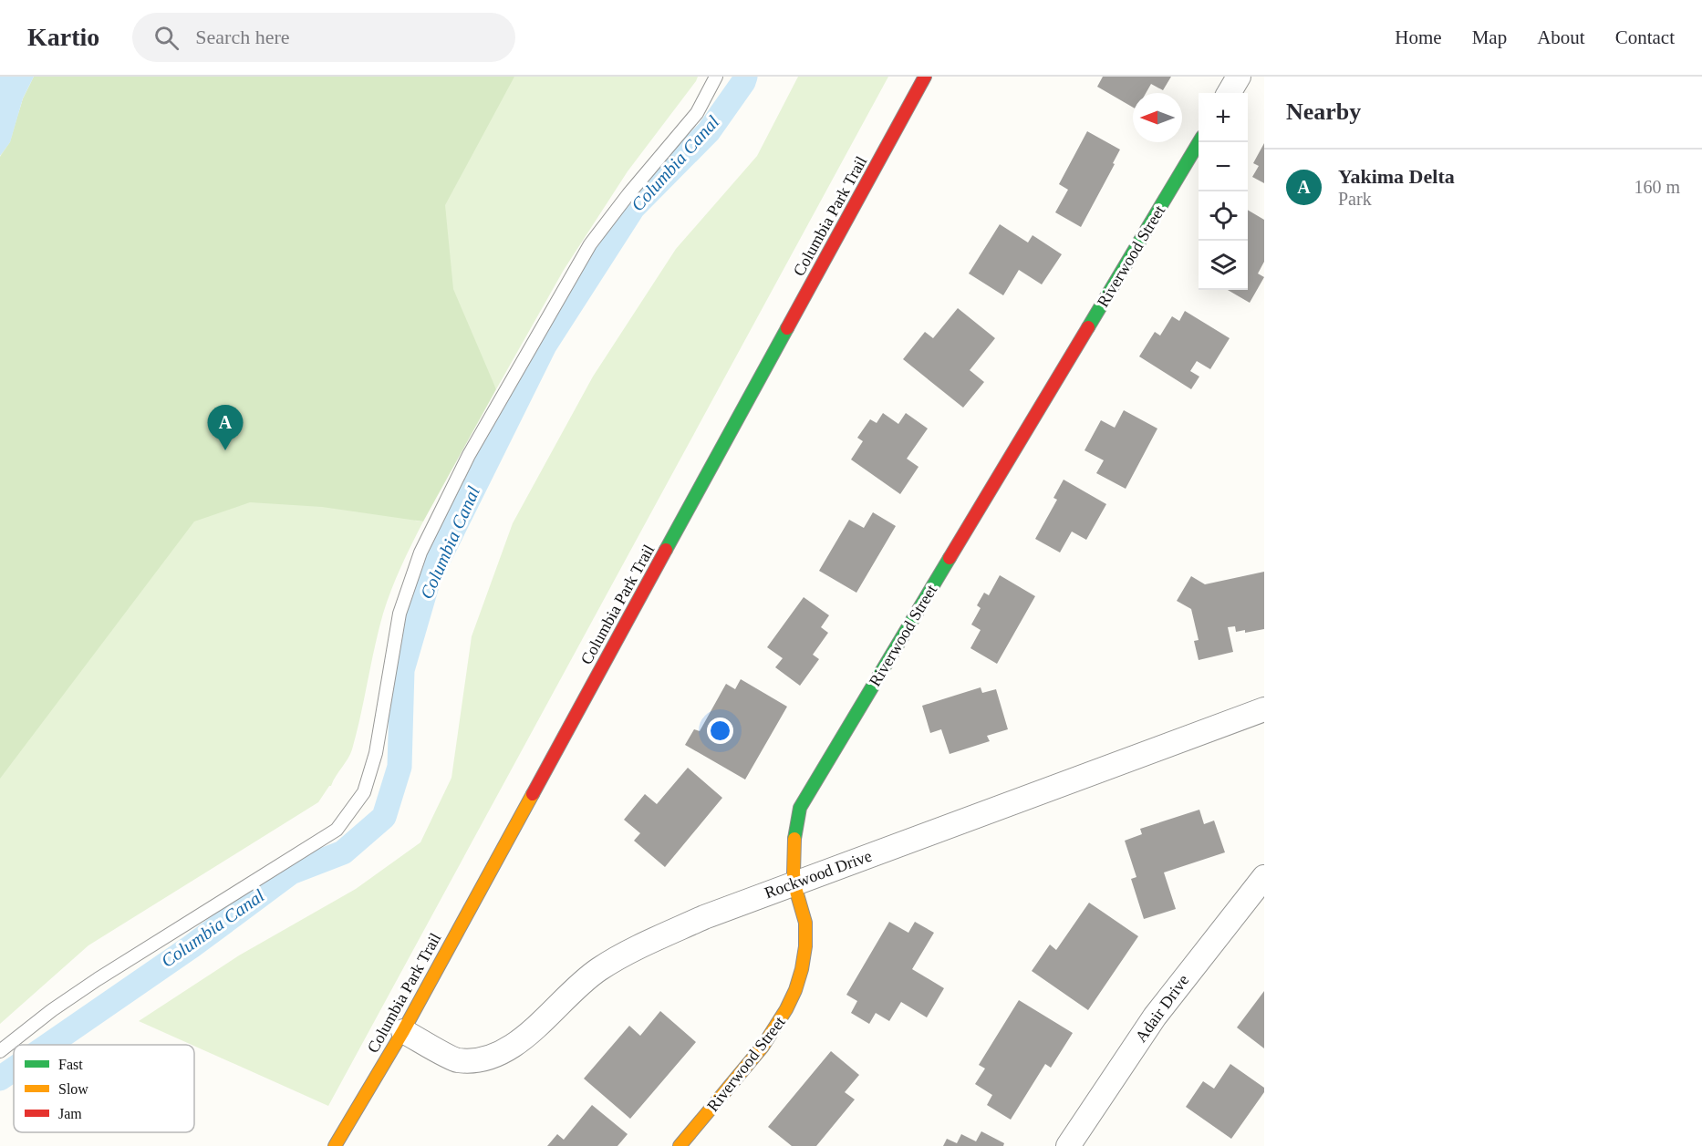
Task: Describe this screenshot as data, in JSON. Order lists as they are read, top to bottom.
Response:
{
  "streets": {
    "main road": ["Columbia Park Trail", "Riverwood Street"],
    "street": ["Rockwood Drive", "Adair Drive"]
  },
  "crossings": [
    ["Columbia Park Trail", "Rockwood Drive"],
    ["Riverwood Street", "Rockwood Drive"]
  ],
  "water": ["Columbia Canal"],
  "legend": ["Fast", "Slow", "Jam"],
  "north": "left",
  "page": {
    "header": "Kartio",
    "search": "Search here",
    "nav": [
      "Home",
      "Map",
      "About",
      "Contact"
    ],
    "heading": "Nearby",
    "map_buttons": ["+", "−"],
    "list": [
      {
        "mark": "A",
        "name": "Yakima Delta",
        "note": "Park",
        "value": "160 m"
      }
    ],
    "pins": "A"
  }
}
